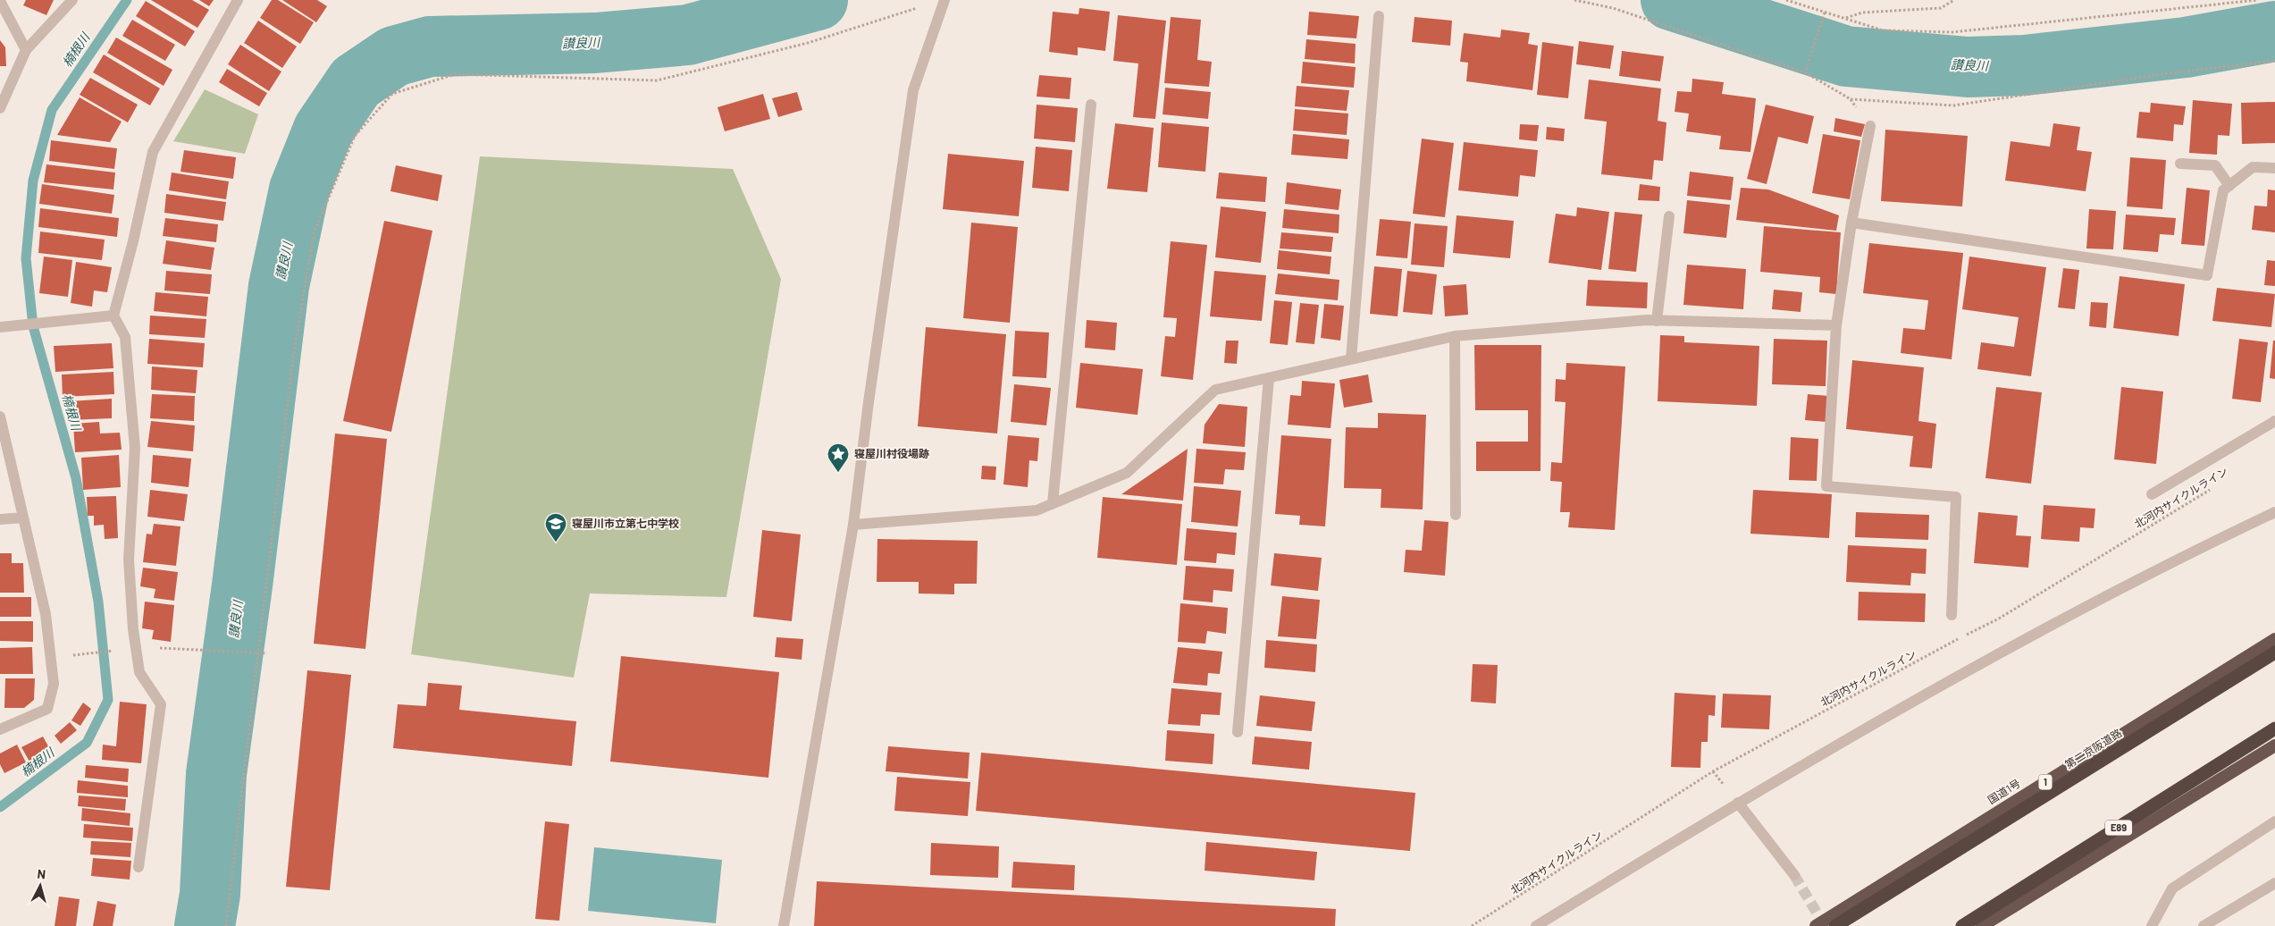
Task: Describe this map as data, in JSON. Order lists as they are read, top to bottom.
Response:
{
  "streets": {
    "highway": [
      "第二京阪道路",
      "1",
      "国道1号",
      "E89"
    ],
    "path": ["北河内サイクルライン"]
  },
  "water": ["讃良川", "楠根川"],
  "places": {
    "place": ["寝屋川村役場跡"],
    "school or university": ["寝屋川市立第七中学校"]
  },
  "north": "top"
}
